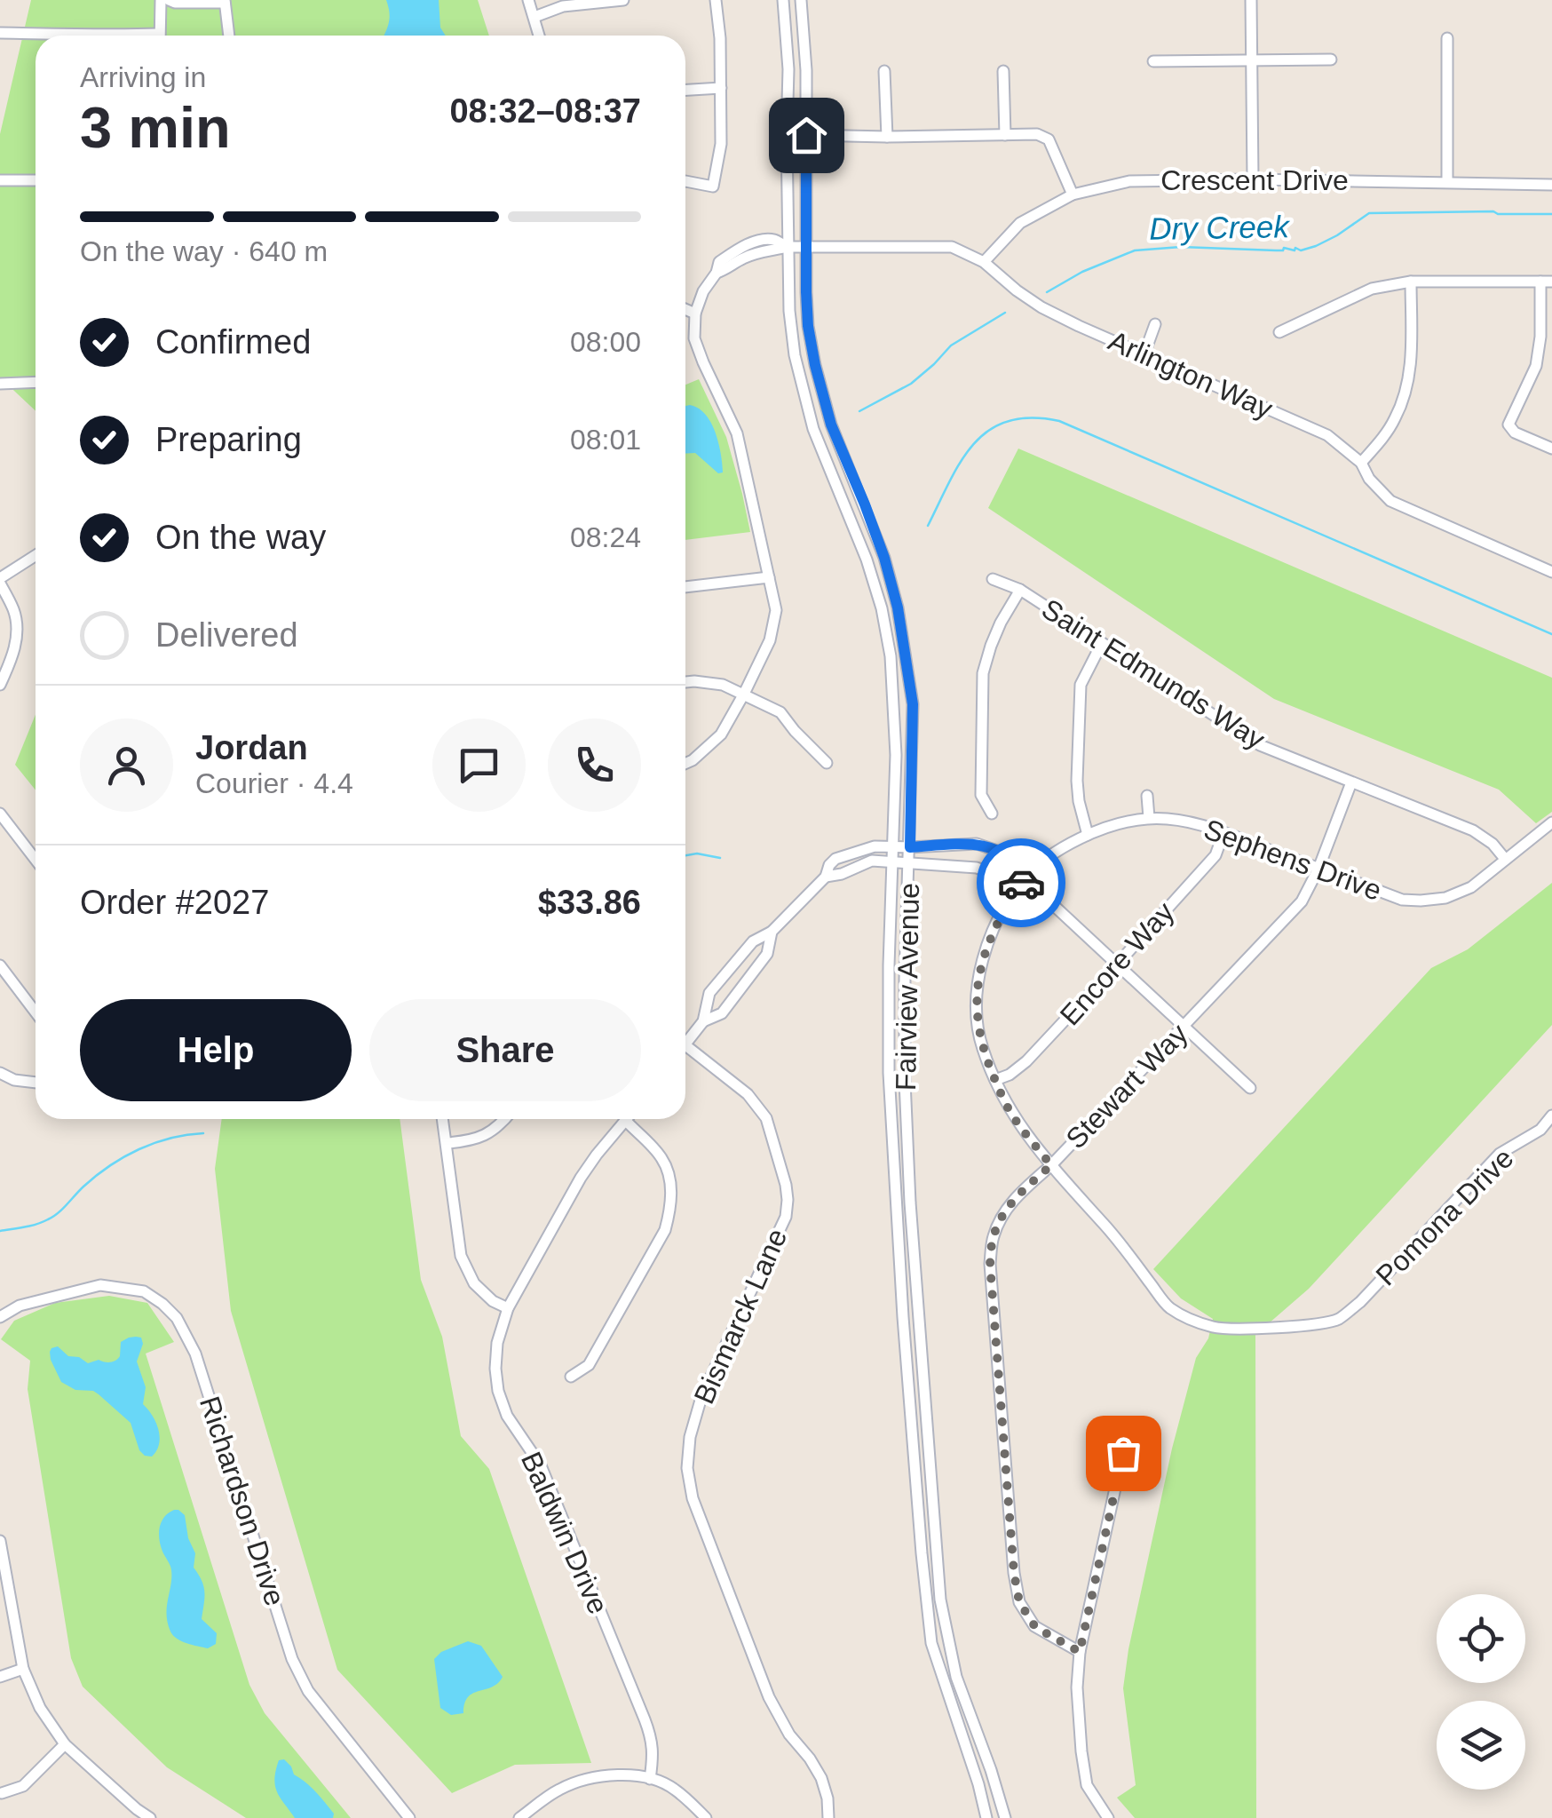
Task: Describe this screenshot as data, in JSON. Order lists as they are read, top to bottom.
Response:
{
  "streets": {
    "street": [
      "Crescent Drive",
      "Arlington Way",
      "Saint Edmunds Way",
      "Sephens Drive",
      "Encore Way",
      "Fairview Avenue",
      "Stewart Way",
      "Pomona Drive",
      "Bismarck Lane",
      "Richardson Drive",
      "Baldwin Drive"
    ]
  },
  "crossings": [
    ["Crescent Drive", "Arlington Way"],
    ["Arlington Way", "Fairview Avenue"],
    ["Saint Edmunds Way", "Sephens Drive"],
    ["Saint Edmunds Way", "Stewart Way"],
    ["Sephens Drive", "Encore Way"],
    ["Sephens Drive", "Stewart Way"],
    ["Sephens Drive", "Pomona Drive"]
  ],
  "water": ["Dry Creek"],
  "page": {
    "heading": ["3 min", "Arriving in", "08:32–08:37"],
    "panel": [
      "Jordan",
      "Courier · 4.4",
      "Order #2027",
      "$33.86"
    ],
    "bar": "On the way · 640 m",
    "list": [
      ["Confirmed", "08:00"],
      ["Preparing", "08:01"],
      ["On the way", "08:24"],
      "Delivered"
    ],
    "buttons": ["Help", "Share"]
  }
}
